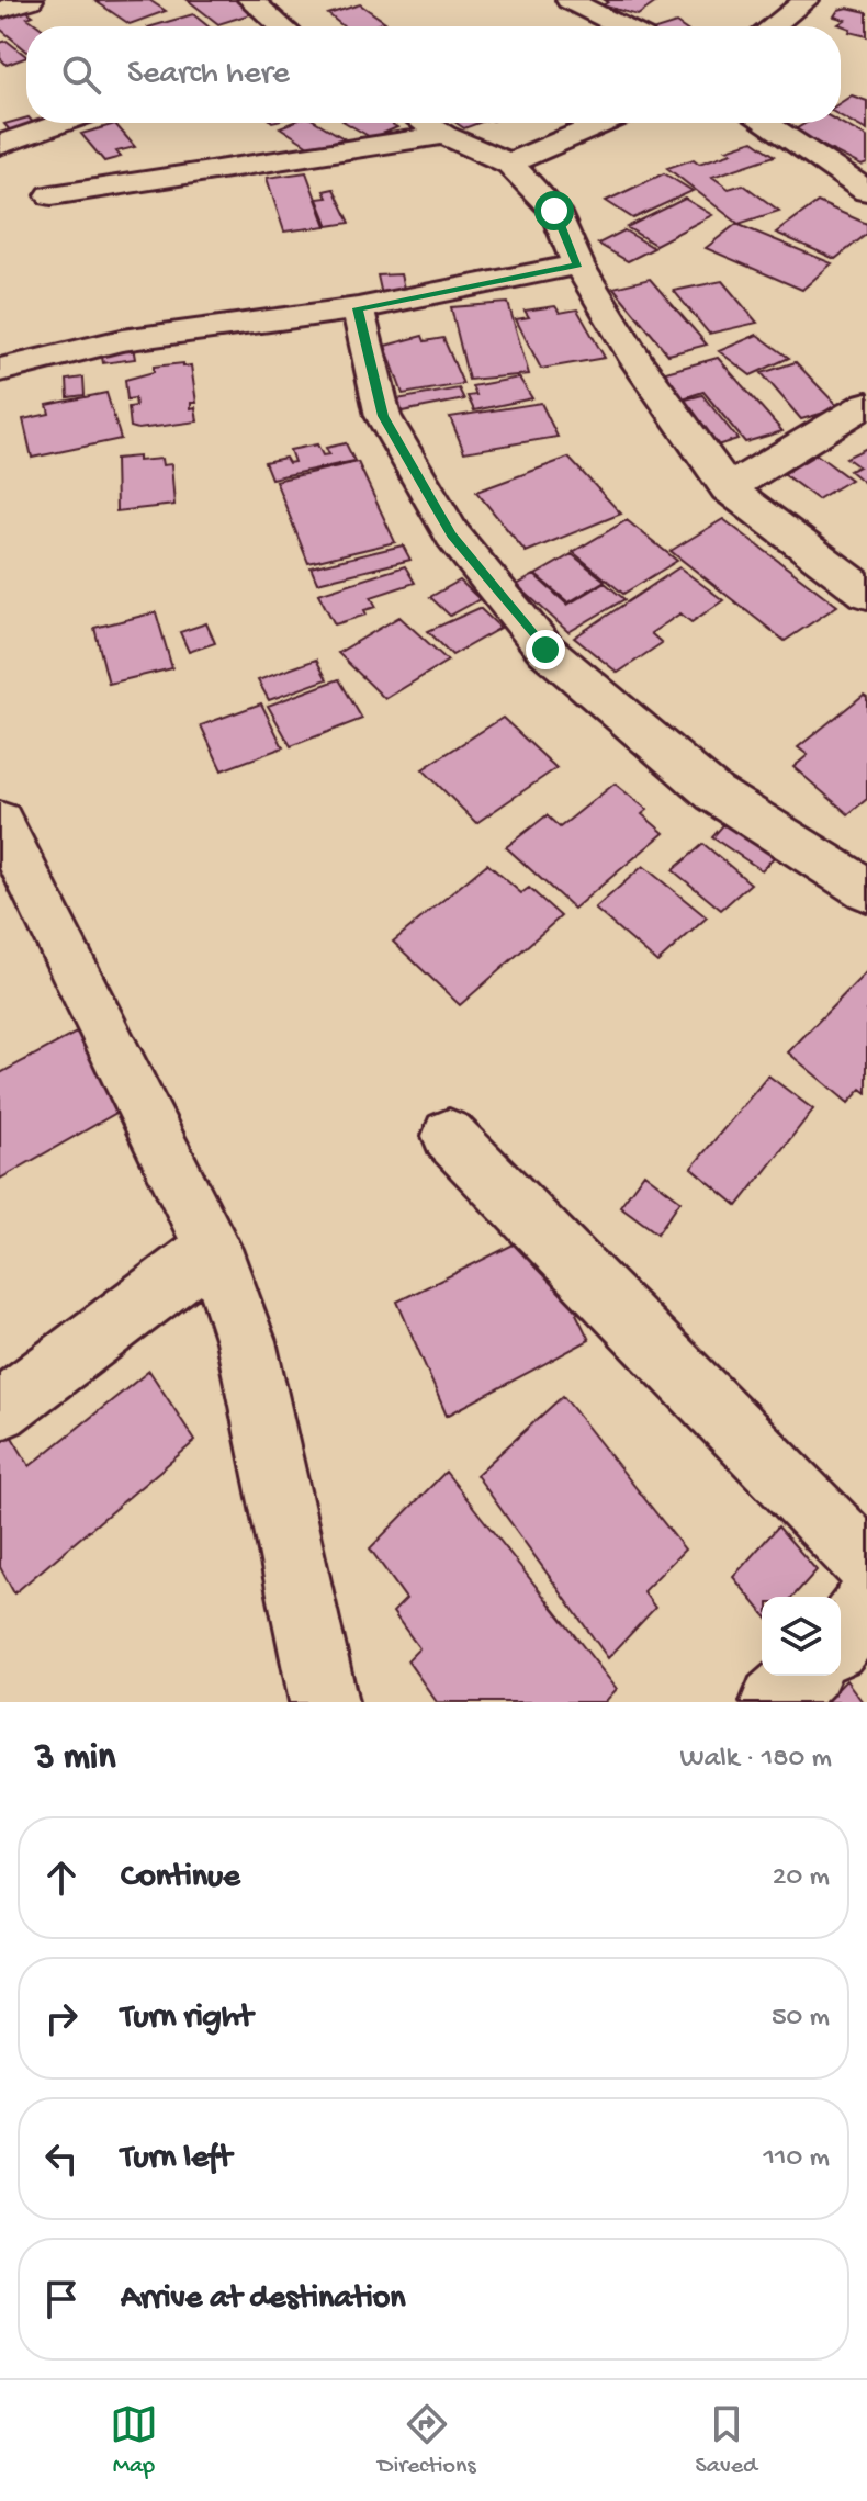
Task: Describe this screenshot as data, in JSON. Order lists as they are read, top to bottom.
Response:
{
  "page": {
    "search": "Search here",
    "heading": ["3 min", "Walk · 180 m"],
    "list": [
      ["Continue", "20 m"],
      ["Turn right", "50 m"],
      ["Turn left", "110 m"],
      "Arrive at destination"
    ],
    "nav": ["Map", "Directions", "Saved"]
  }
}
